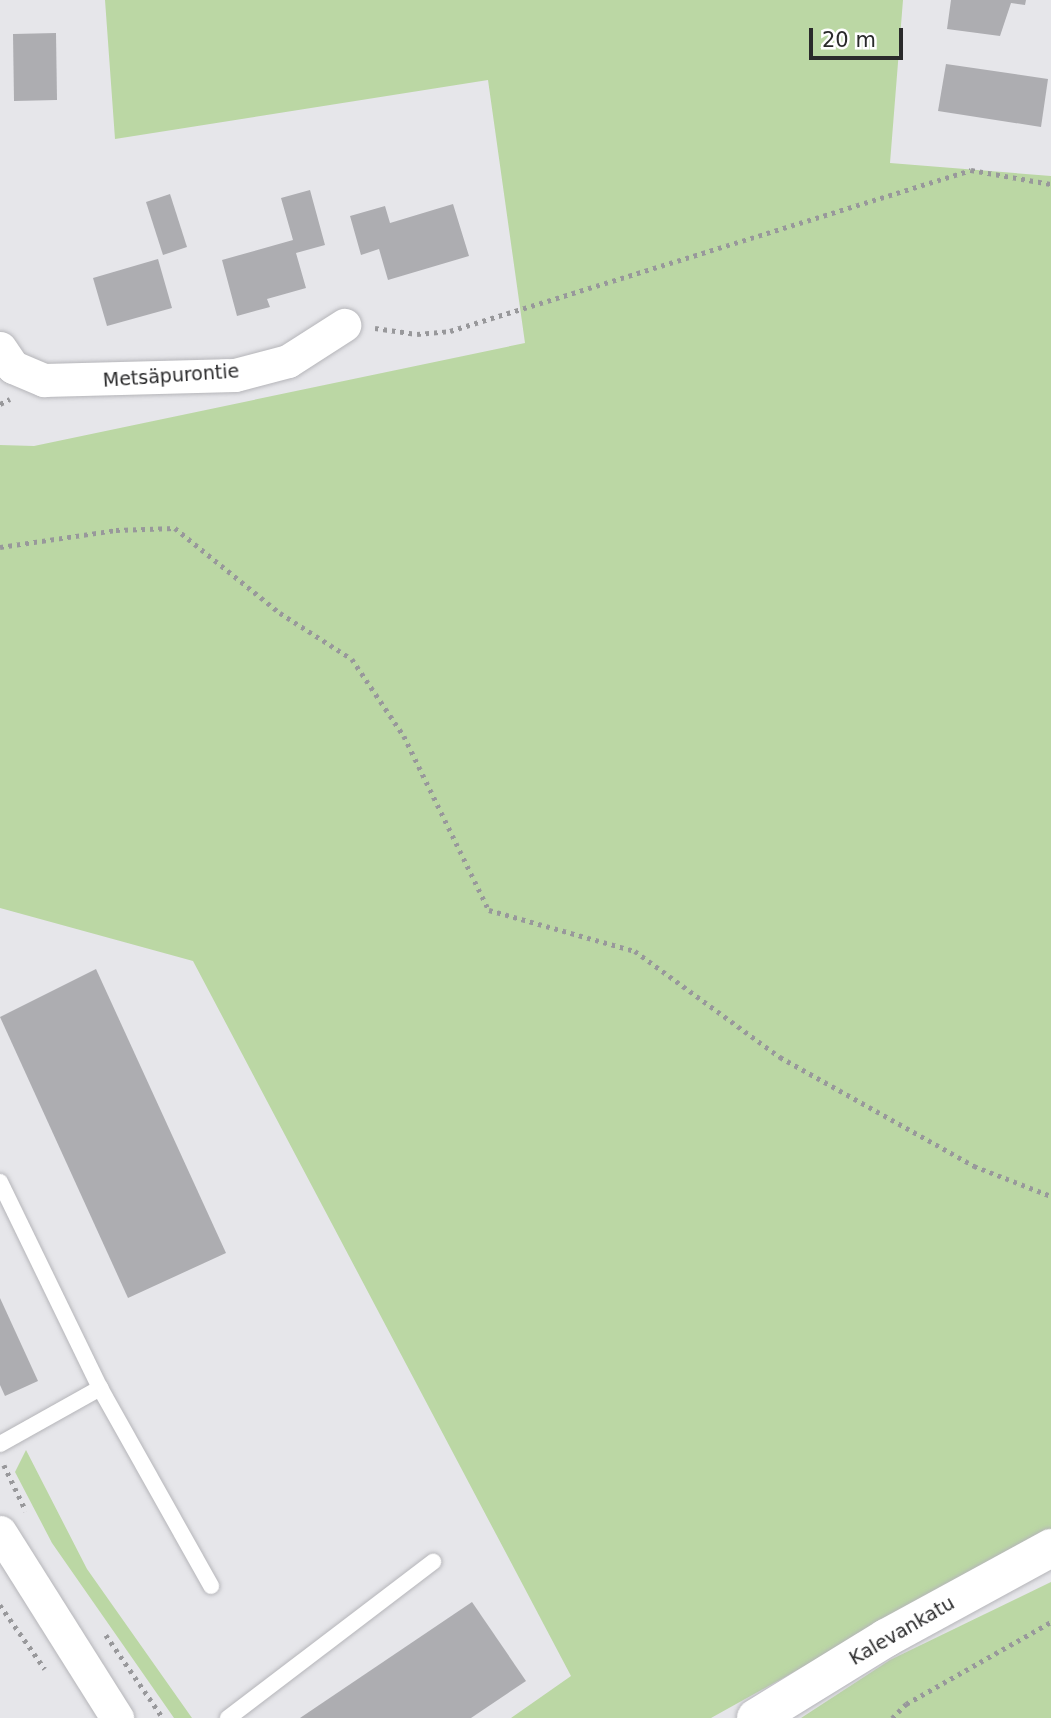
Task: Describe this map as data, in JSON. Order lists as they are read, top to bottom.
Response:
{
  "streets": {
    "main road": ["Kalevankatu"],
    "street": ["Metsäpurontie"]
  },
  "scale_bar": "20 m"
}
